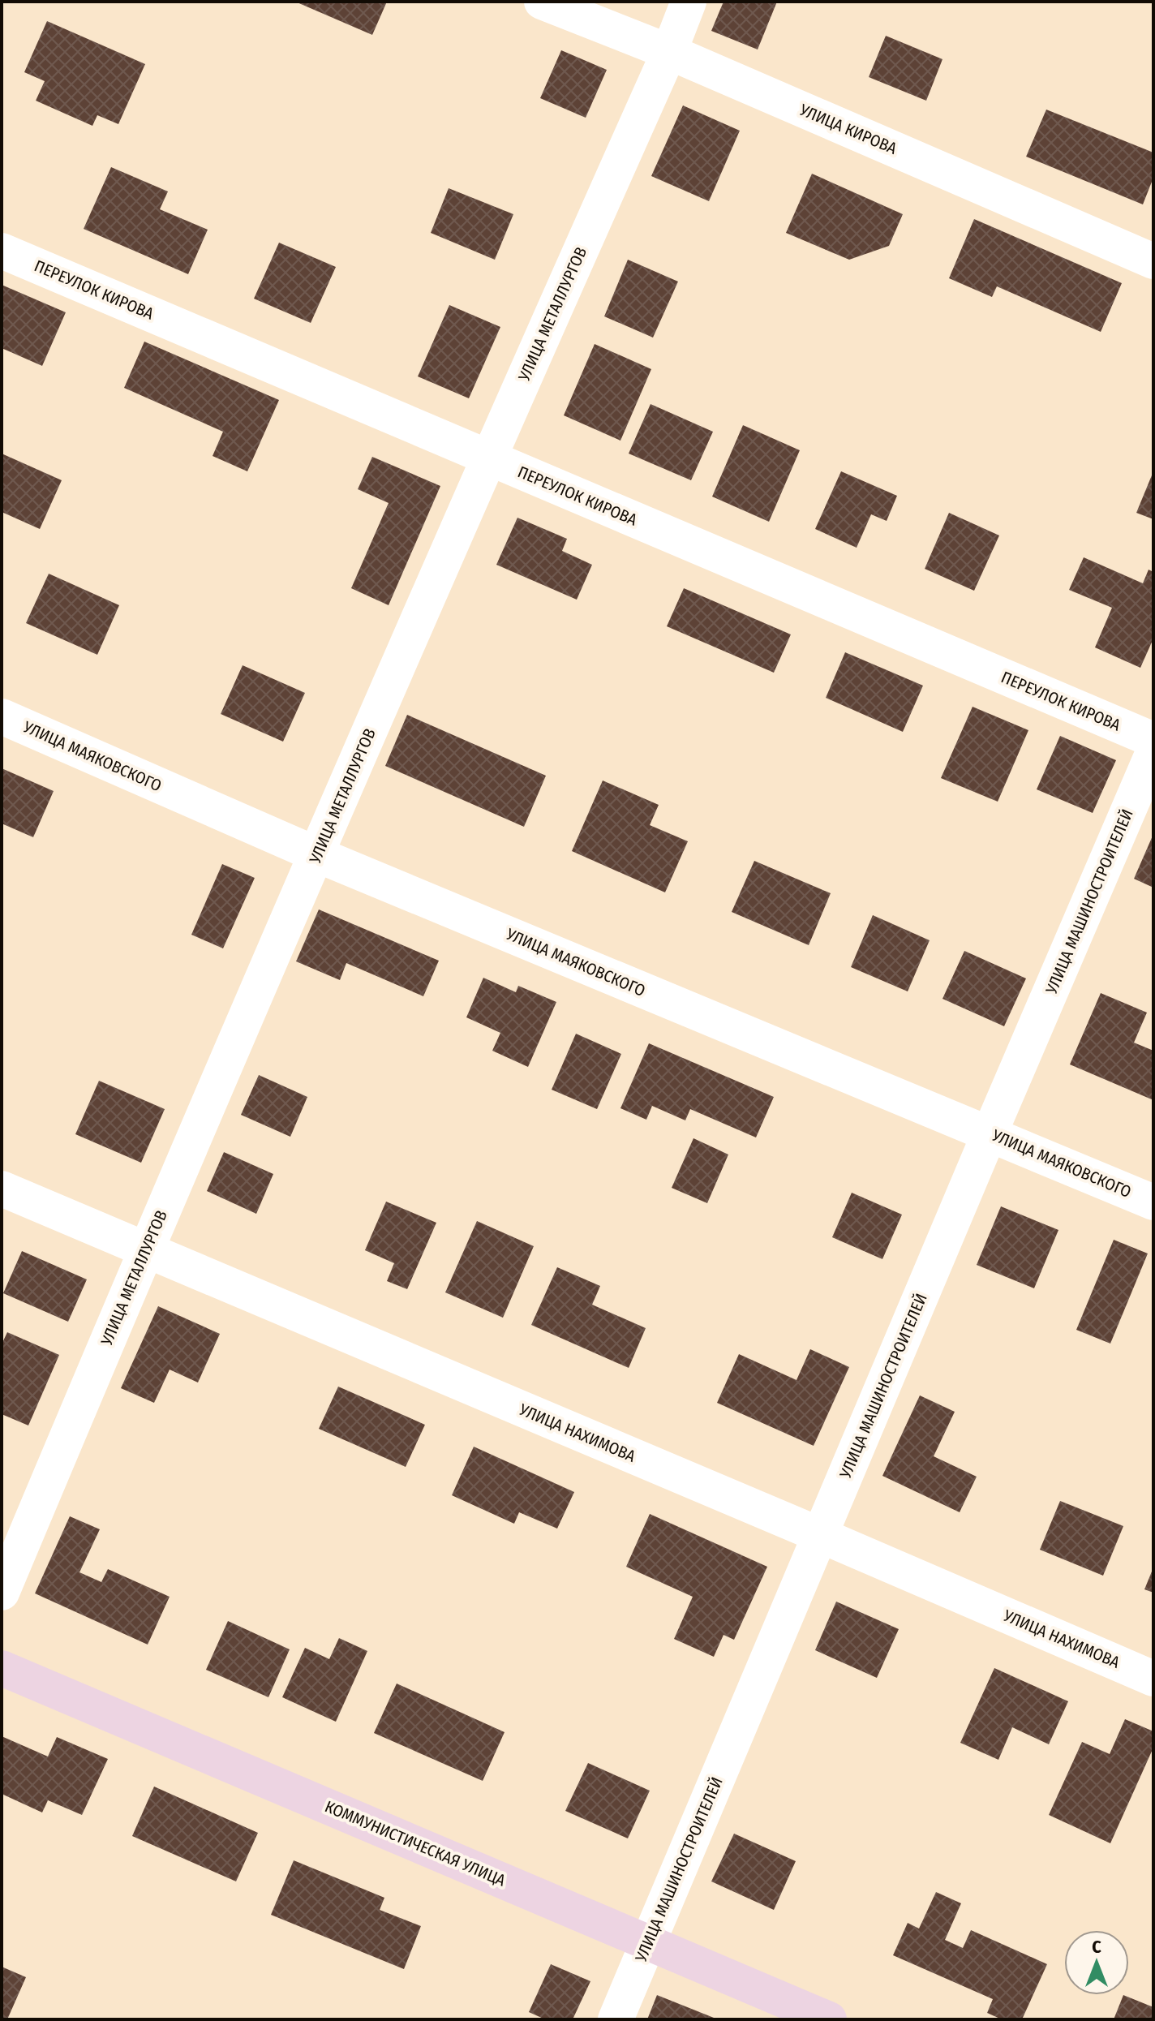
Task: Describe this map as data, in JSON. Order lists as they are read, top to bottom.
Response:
{
  "streets": {
    "street": [
      "УЛИЦА КИРОВА",
      "ПЕРЕУЛОК КИРОВА",
      "УЛИЦА МЕТАЛЛУРГОВ",
      "УЛИЦА МАЯКОВСКОГО",
      "УЛИЦА МАШИНОСТРОИТЕЛЕЙ",
      "УЛИЦА НАХИМОВА",
      "КОММУНИСТИЧЕСКАЯ УЛИЦА"
    ]
  },
  "crossings": [
    ["УЛИЦА КИРОВА", "УЛИЦА МЕТАЛЛУРГОВ"],
    ["ПЕРЕУЛОК КИРОВА", "УЛИЦА МЕТАЛЛУРГОВ"],
    ["УЛИЦА МЕТАЛЛУРГОВ", "УЛИЦА МАЯКОВСКОГО"],
    ["УЛИЦА МЕТАЛЛУРГОВ", "УЛИЦА НАХИМОВА"],
    ["УЛИЦА МАЯКОВСКОГО", "УЛИЦА МАШИНОСТРОИТЕЛЕЙ"],
    ["УЛИЦА МАШИНОСТРОИТЕЛЕЙ", "УЛИЦА НАХИМОВА"],
    ["УЛИЦА МАШИНОСТРОИТЕЛЕЙ", "КОММУНИСТИЧЕСКАЯ УЛИЦА"]
  ],
  "north": "top"
}
